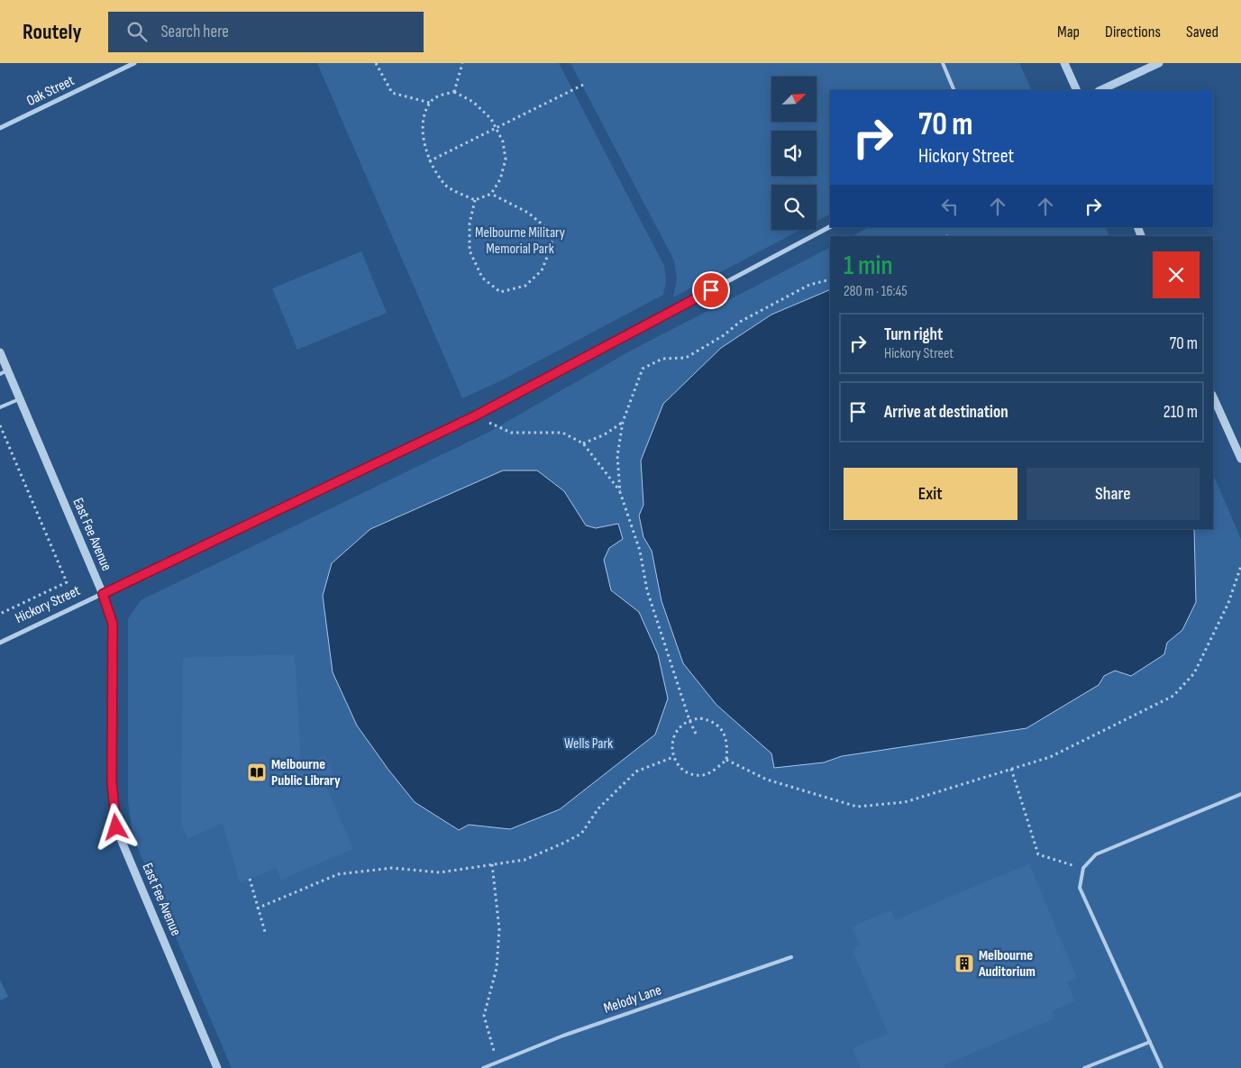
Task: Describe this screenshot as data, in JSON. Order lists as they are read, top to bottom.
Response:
{
  "streets": {
    "street": ["Oak Street", "East Fee Avenue", "Hickory Street"],
    "lane": ["Melody Lane"]
  },
  "crossings": [
    ["East Fee Avenue", "Hickory Street"]
  ],
  "parks": ["Melbourne Military Memorial Park", "Wells Park"],
  "places": {
    "library": ["Melbourne Public Library"],
    "building": ["Melbourne Auditorium"]
  },
  "north": "top right",
  "page": {
    "header": "Routely",
    "search": "Search here",
    "nav": ["Map", "Directions", "Saved"],
    "turn": ["70 m", "Hickory Street"],
    "heading": ["1 min", "280 m · 16:45"],
    "list": [
      {
        "name": "Turn right",
        "note": "Hickory Street",
        "value": "70 m"
      },
      {
        "name": "Arrive at destination",
        "value": "210 m"
      }
    ],
    "buttons": ["Exit", "Share"]
  }
}
